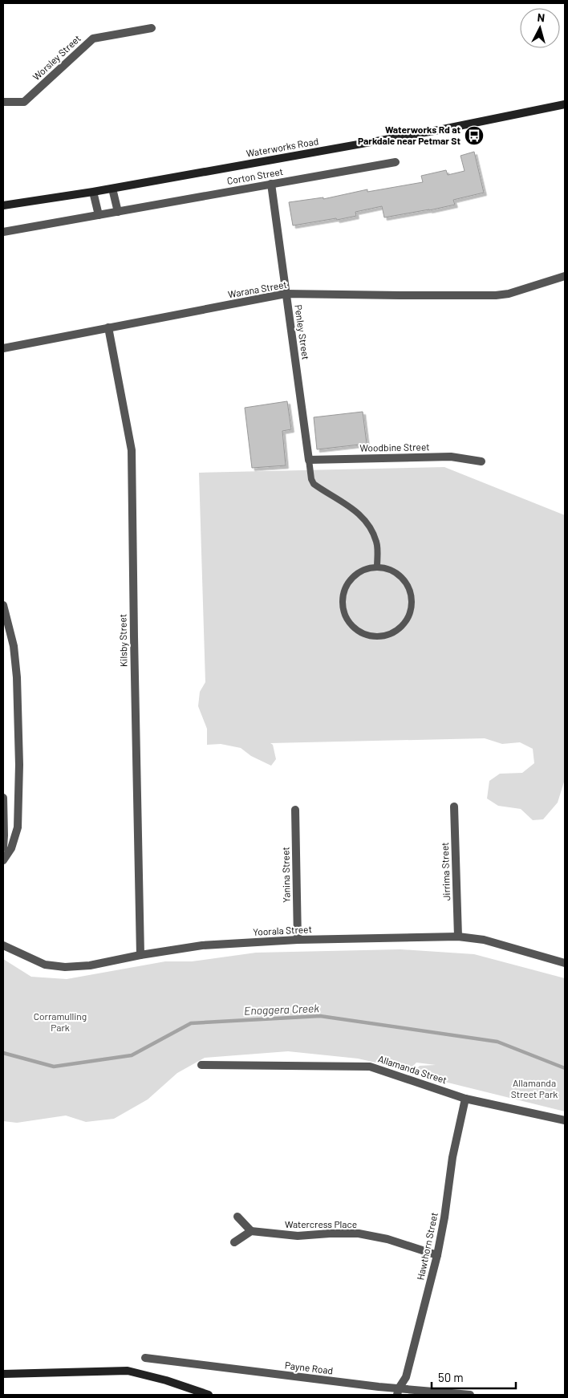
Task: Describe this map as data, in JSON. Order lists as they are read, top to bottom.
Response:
{
  "streets": {
    "main road": ["Waterworks Road"],
    "street": [
      "Worsley Street",
      "Corton Street",
      "Warana Street",
      "Penley Street",
      "Woodbine Street",
      "Kilsby Street",
      "Jirrima Street",
      "Yanina Street",
      "Yoorala Street",
      "Allamanda Street",
      "Watercress Place",
      "Hawthorn Street",
      "Payne Road"
    ]
  },
  "crossings": [
    ["Corton Street", "Penley Street"],
    ["Warana Street", "Penley Street"],
    ["Warana Street", "Kilsby Street"],
    ["Penley Street", "Woodbine Street"],
    ["Kilsby Street", "Yoorala Street"],
    ["Jirrima Street", "Yoorala Street"],
    ["Yanina Street", "Yoorala Street"],
    ["Allamanda Street", "Hawthorn Street"],
    ["Watercress Place", "Hawthorn Street"],
    ["Hawthorn Street", "Payne Road"]
  ],
  "water": ["Enoggera Creek"],
  "parks": ["Corramulling Park", "Allamanda Street Park"],
  "places": {
    "bus stop": ["Waterworks Rd at Parkdale near Petmar St"]
  },
  "scale_bar": "50 m",
  "north": "top"
}
